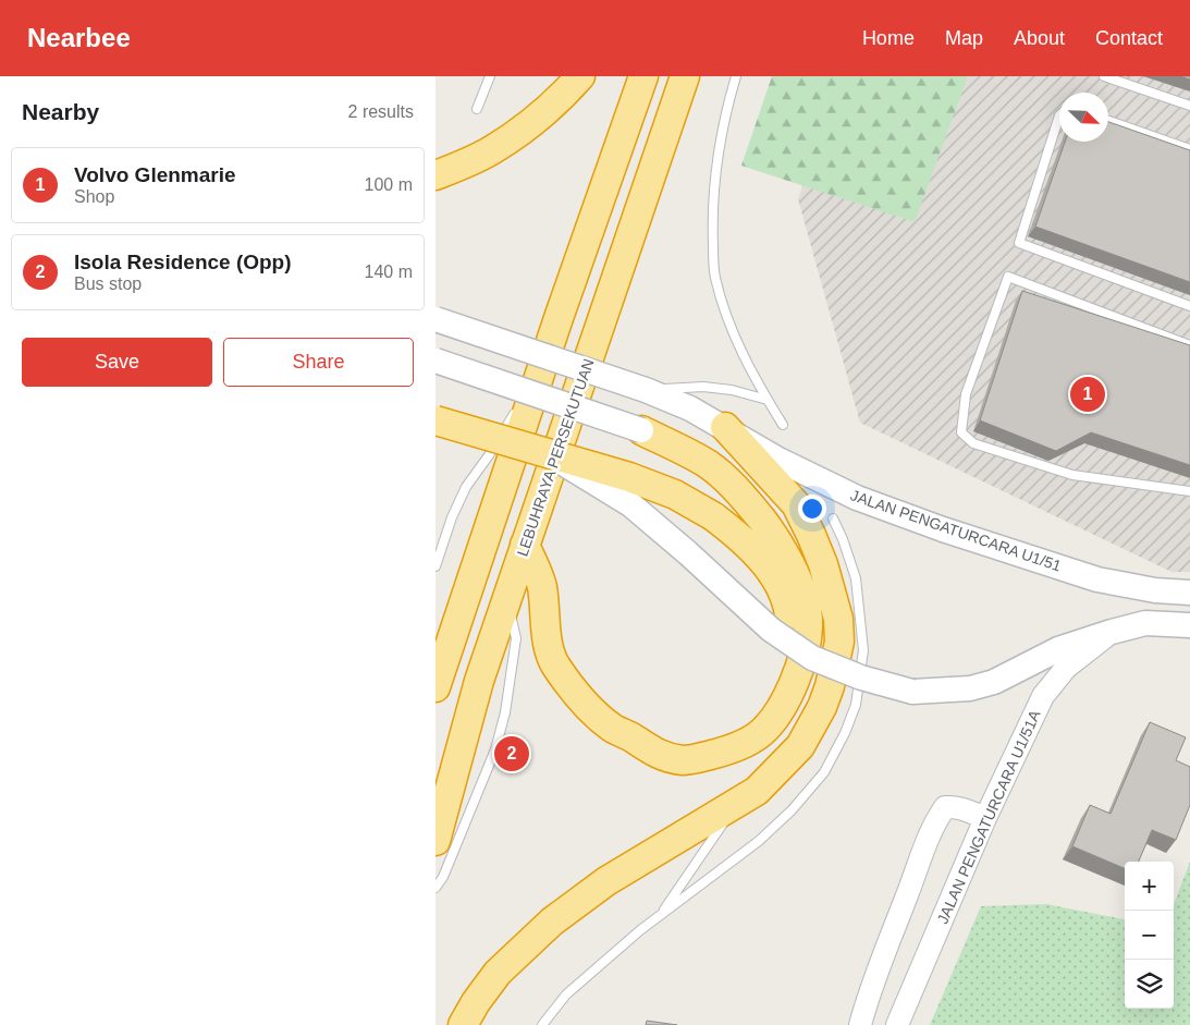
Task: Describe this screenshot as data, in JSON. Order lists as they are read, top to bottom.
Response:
{
  "streets": {
    "highway": ["LEBUHRAYA PERSEKUTUAN"],
    "main road": ["JALAN PENGATURCARA U1/51"],
    "street": ["JALAN PENGATURCARA U1/51A"]
  },
  "north": "bottom right",
  "page": {
    "header": "Nearbee",
    "nav": [
      "Home",
      "Map",
      "About",
      "Contact"
    ],
    "heading": ["Nearby", "2 results"],
    "list": [
      {
        "mark": "1",
        "name": "Volvo Glenmarie",
        "note": "Shop",
        "value": "100 m"
      },
      {
        "mark": "2",
        "name": "Isola Residence (Opp)",
        "note": "Bus stop",
        "value": "140 m"
      }
    ],
    "buttons": ["Save", "Share"],
    "pins": ["1", "2"],
    "map_buttons": ["+", "−"]
  }
}
